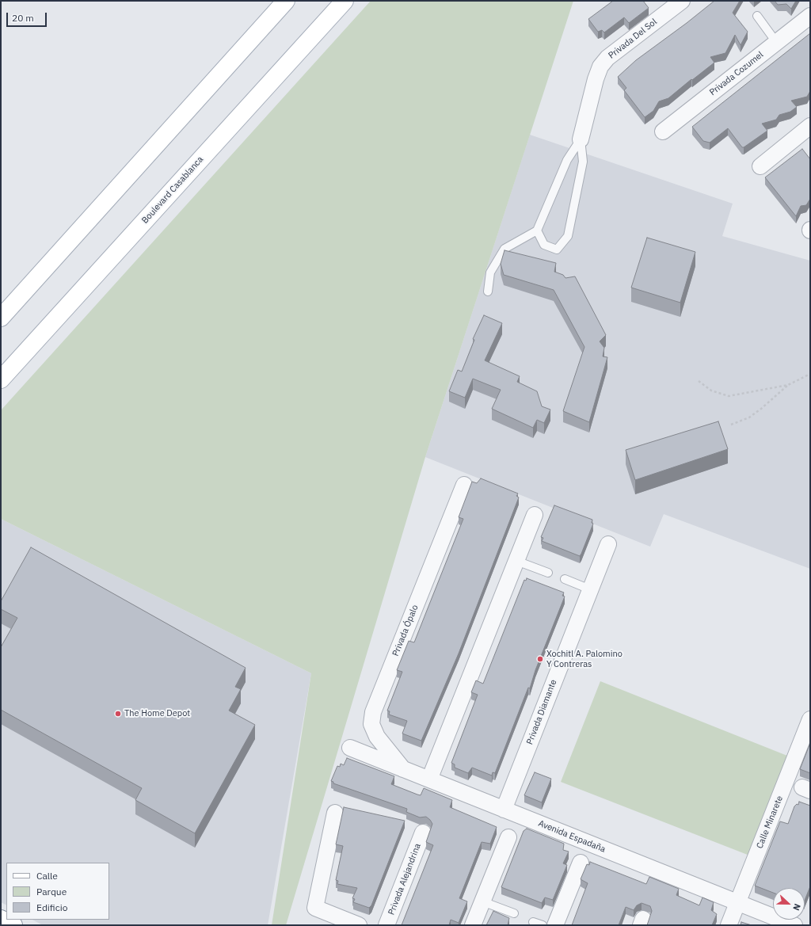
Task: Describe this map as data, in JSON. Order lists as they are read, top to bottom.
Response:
{
  "streets": {
    "main road": ["Boulevard Casablanca"],
    "street": [
      "Privada Del Sol",
      "Privada Cozumel",
      "Privada Ópalo",
      "Privada Diamante",
      "Calle Minarete",
      "Avenida Espadaña",
      "Privada Alejandrina"
    ]
  },
  "crossings": [
    ["Privada Ópalo", "Avenida Espadaña"],
    ["Privada Diamante", "Avenida Espadaña"],
    ["Calle Minarete", "Avenida Espadaña"]
  ],
  "places": ["Xochitl A. Palomino Y Contreras", "The Home Depot"],
  "legend": ["Calle", "Parque", "Edificio"],
  "scale_bar": "20 m",
  "north": "right"
}
